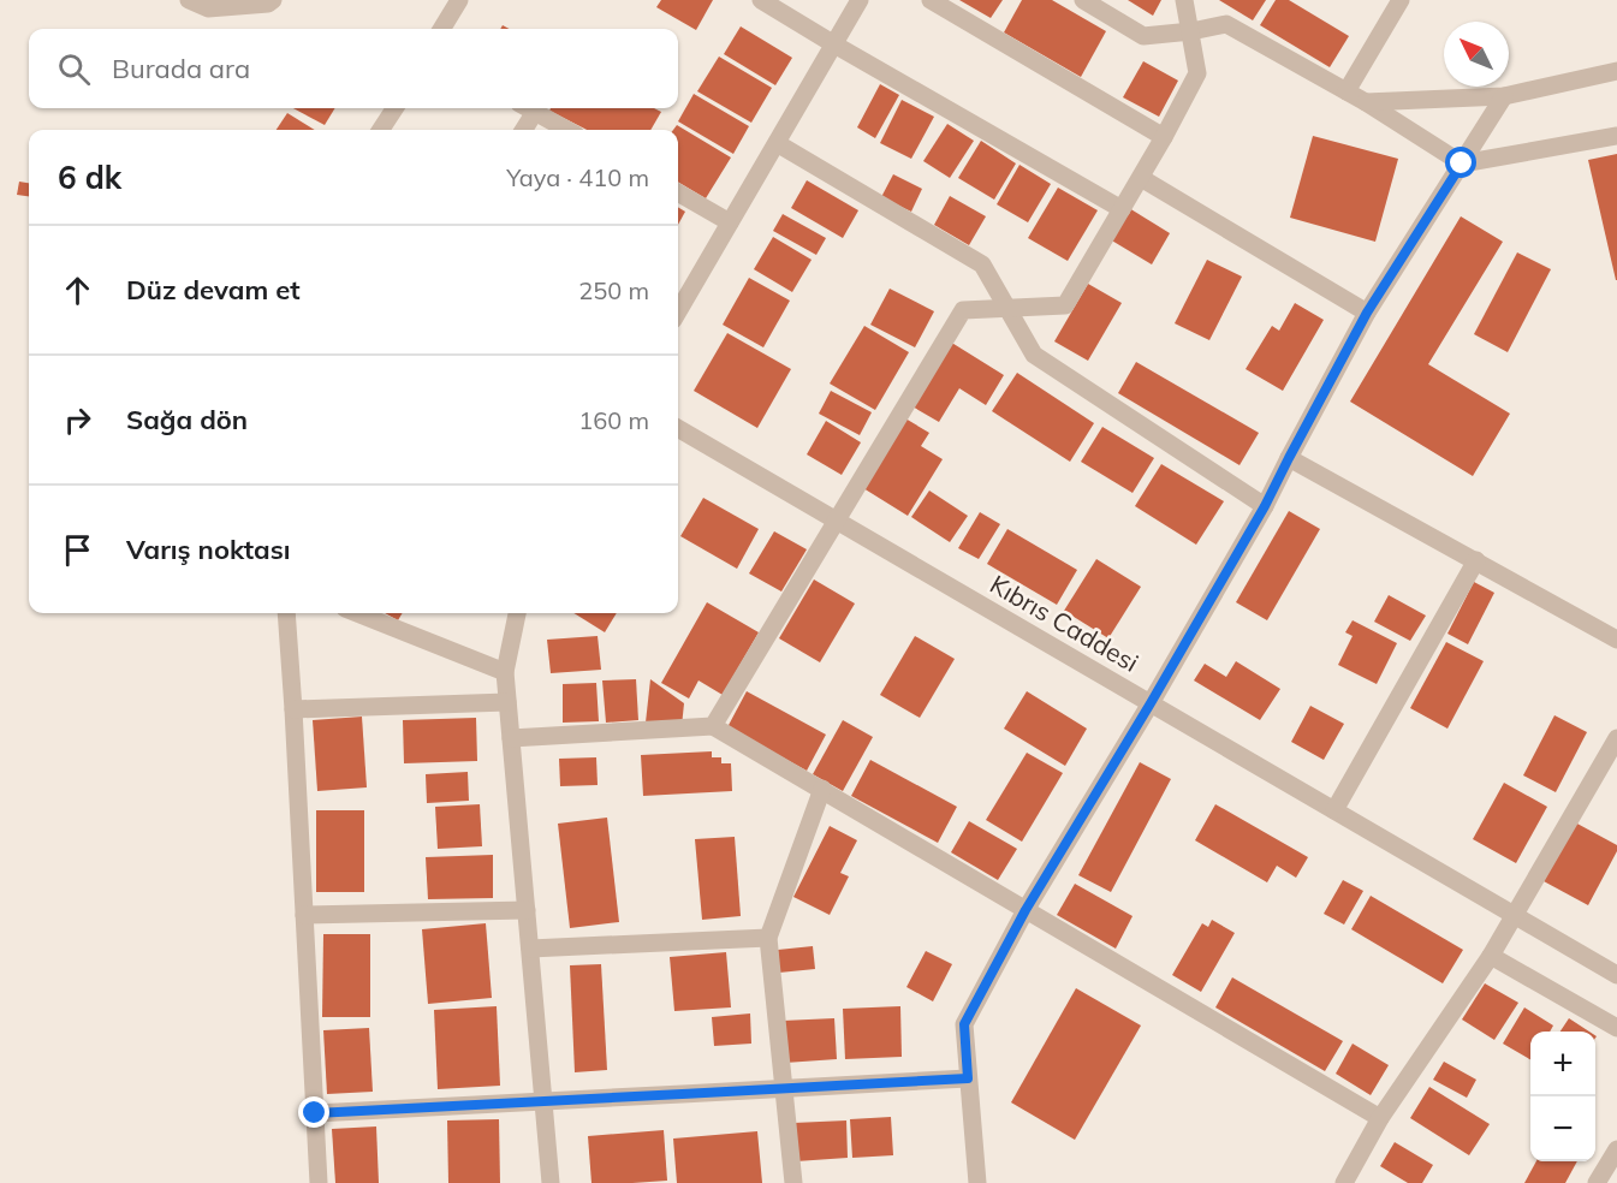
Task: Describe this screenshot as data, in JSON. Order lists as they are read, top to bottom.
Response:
{
  "streets": {
    "street": ["Kıbrıs Caddesi"]
  },
  "north": "top left",
  "page": {
    "search": "Burada ara",
    "heading": ["6 dk", "Yaya · 410 m"],
    "list": [
      ["Düz devam et", "250 m"],
      ["Sağa dön", "160 m"],
      "Varış noktası"
    ],
    "map_buttons": ["+", "−"]
  }
}
